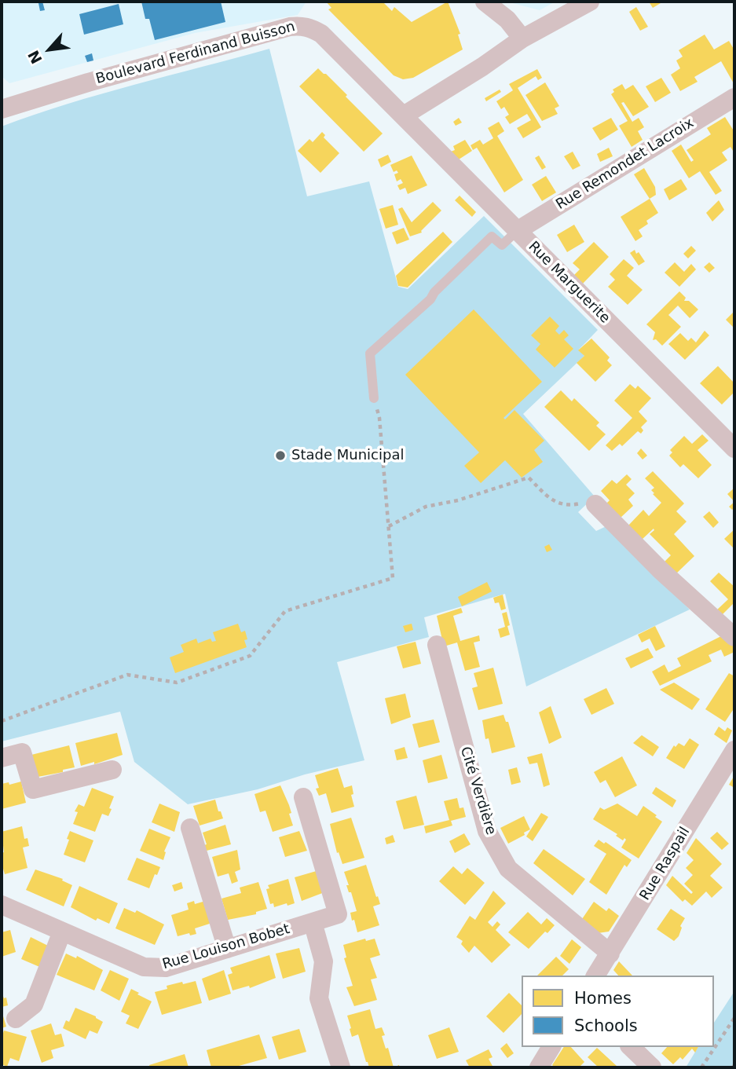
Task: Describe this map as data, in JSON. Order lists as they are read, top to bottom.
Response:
{
  "streets": {
    "street": [
      "Boulevard Ferdinand Buisson",
      "Rue Remondet Lacroix",
      "Rue Marguerite",
      "Cité Verdière",
      "Rue Raspail",
      "Rue Louison Bobet"
    ]
  },
  "crossings": [
    ["Boulevard Ferdinand Buisson", "Rue Marguerite"],
    ["Rue Remondet Lacroix", "Rue Marguerite"],
    ["Cité Verdière", "Rue Raspail"]
  ],
  "places": ["Stade Municipal"],
  "legend": ["Homes", "Schools"],
  "north": "bottom left"
}
